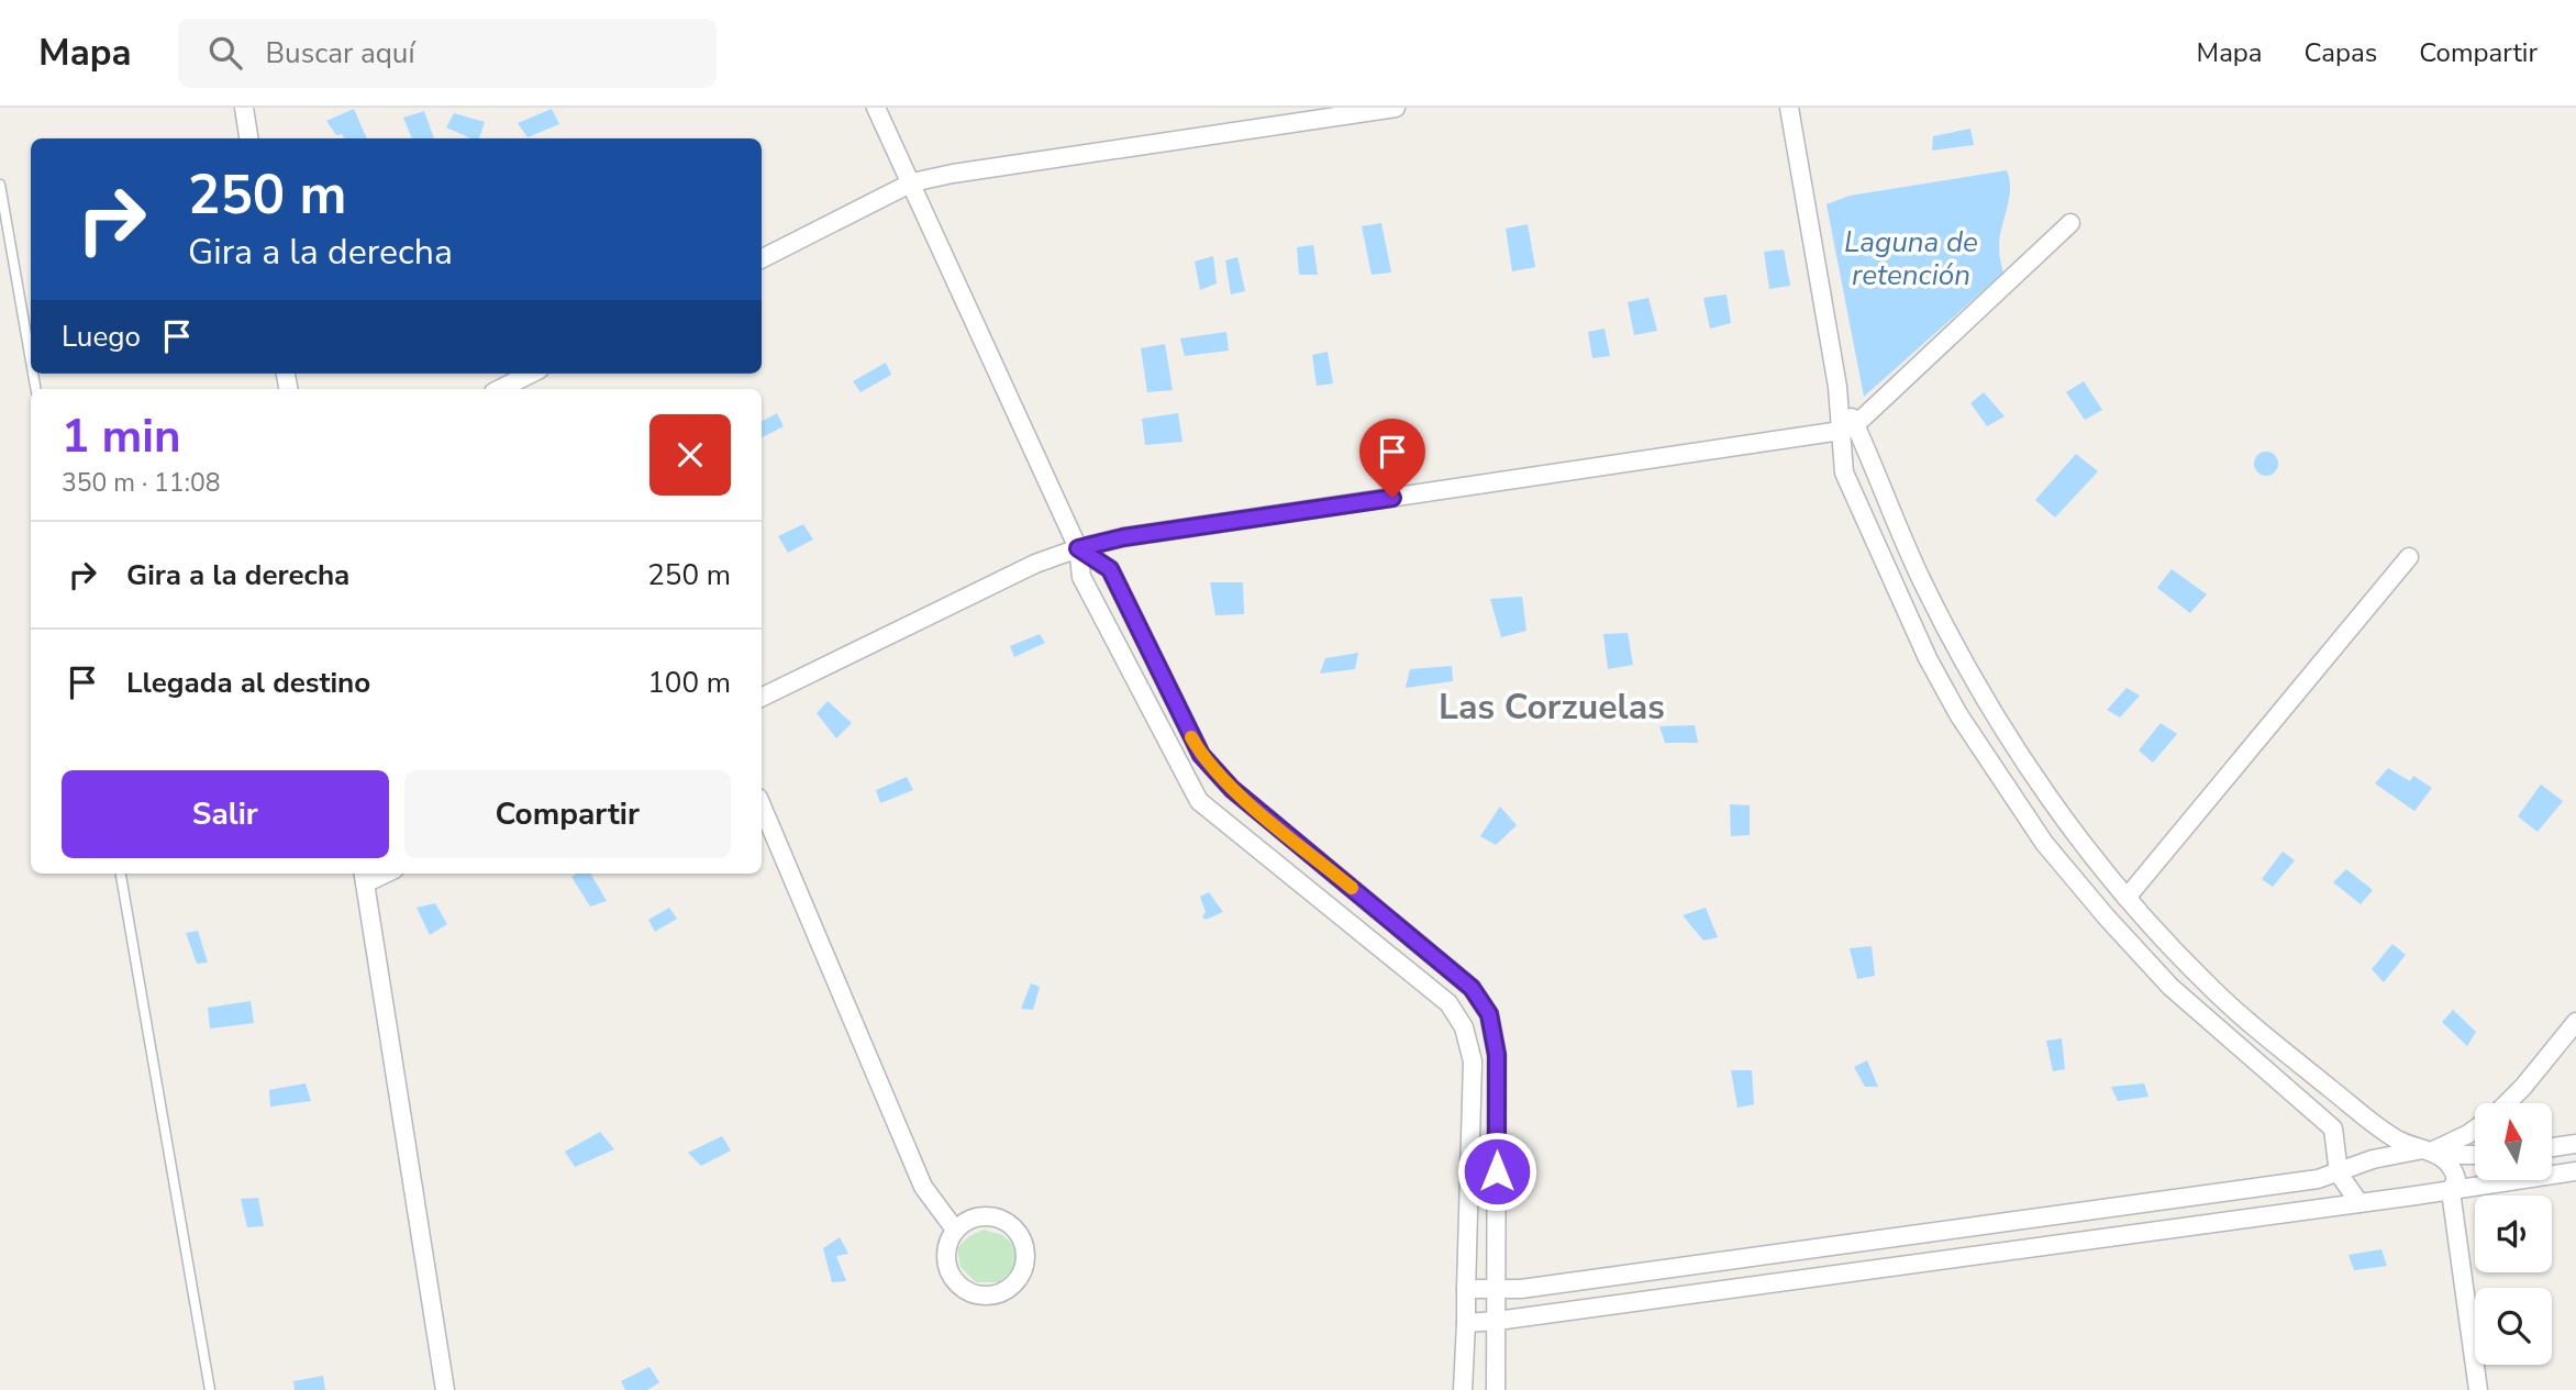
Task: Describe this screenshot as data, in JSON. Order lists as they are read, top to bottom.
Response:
{
  "districts": ["Las Corzuelas"],
  "water": ["Laguna de retención"],
  "north": "top",
  "page": {
    "header": "Mapa",
    "search": "Buscar aquí",
    "nav": ["Mapa", "Capas", "Compartir"],
    "turn": ["250 m", "Gira a la derecha"],
    "then": "Luego",
    "heading": ["1 min", "350 m · 11:08"],
    "list": [
      {
        "name": "Gira a la derecha",
        "value": "250 m"
      },
      {
        "name": "Llegada al destino",
        "value": "100 m"
      }
    ],
    "buttons": ["Salir", "Compartir"]
  }
}
